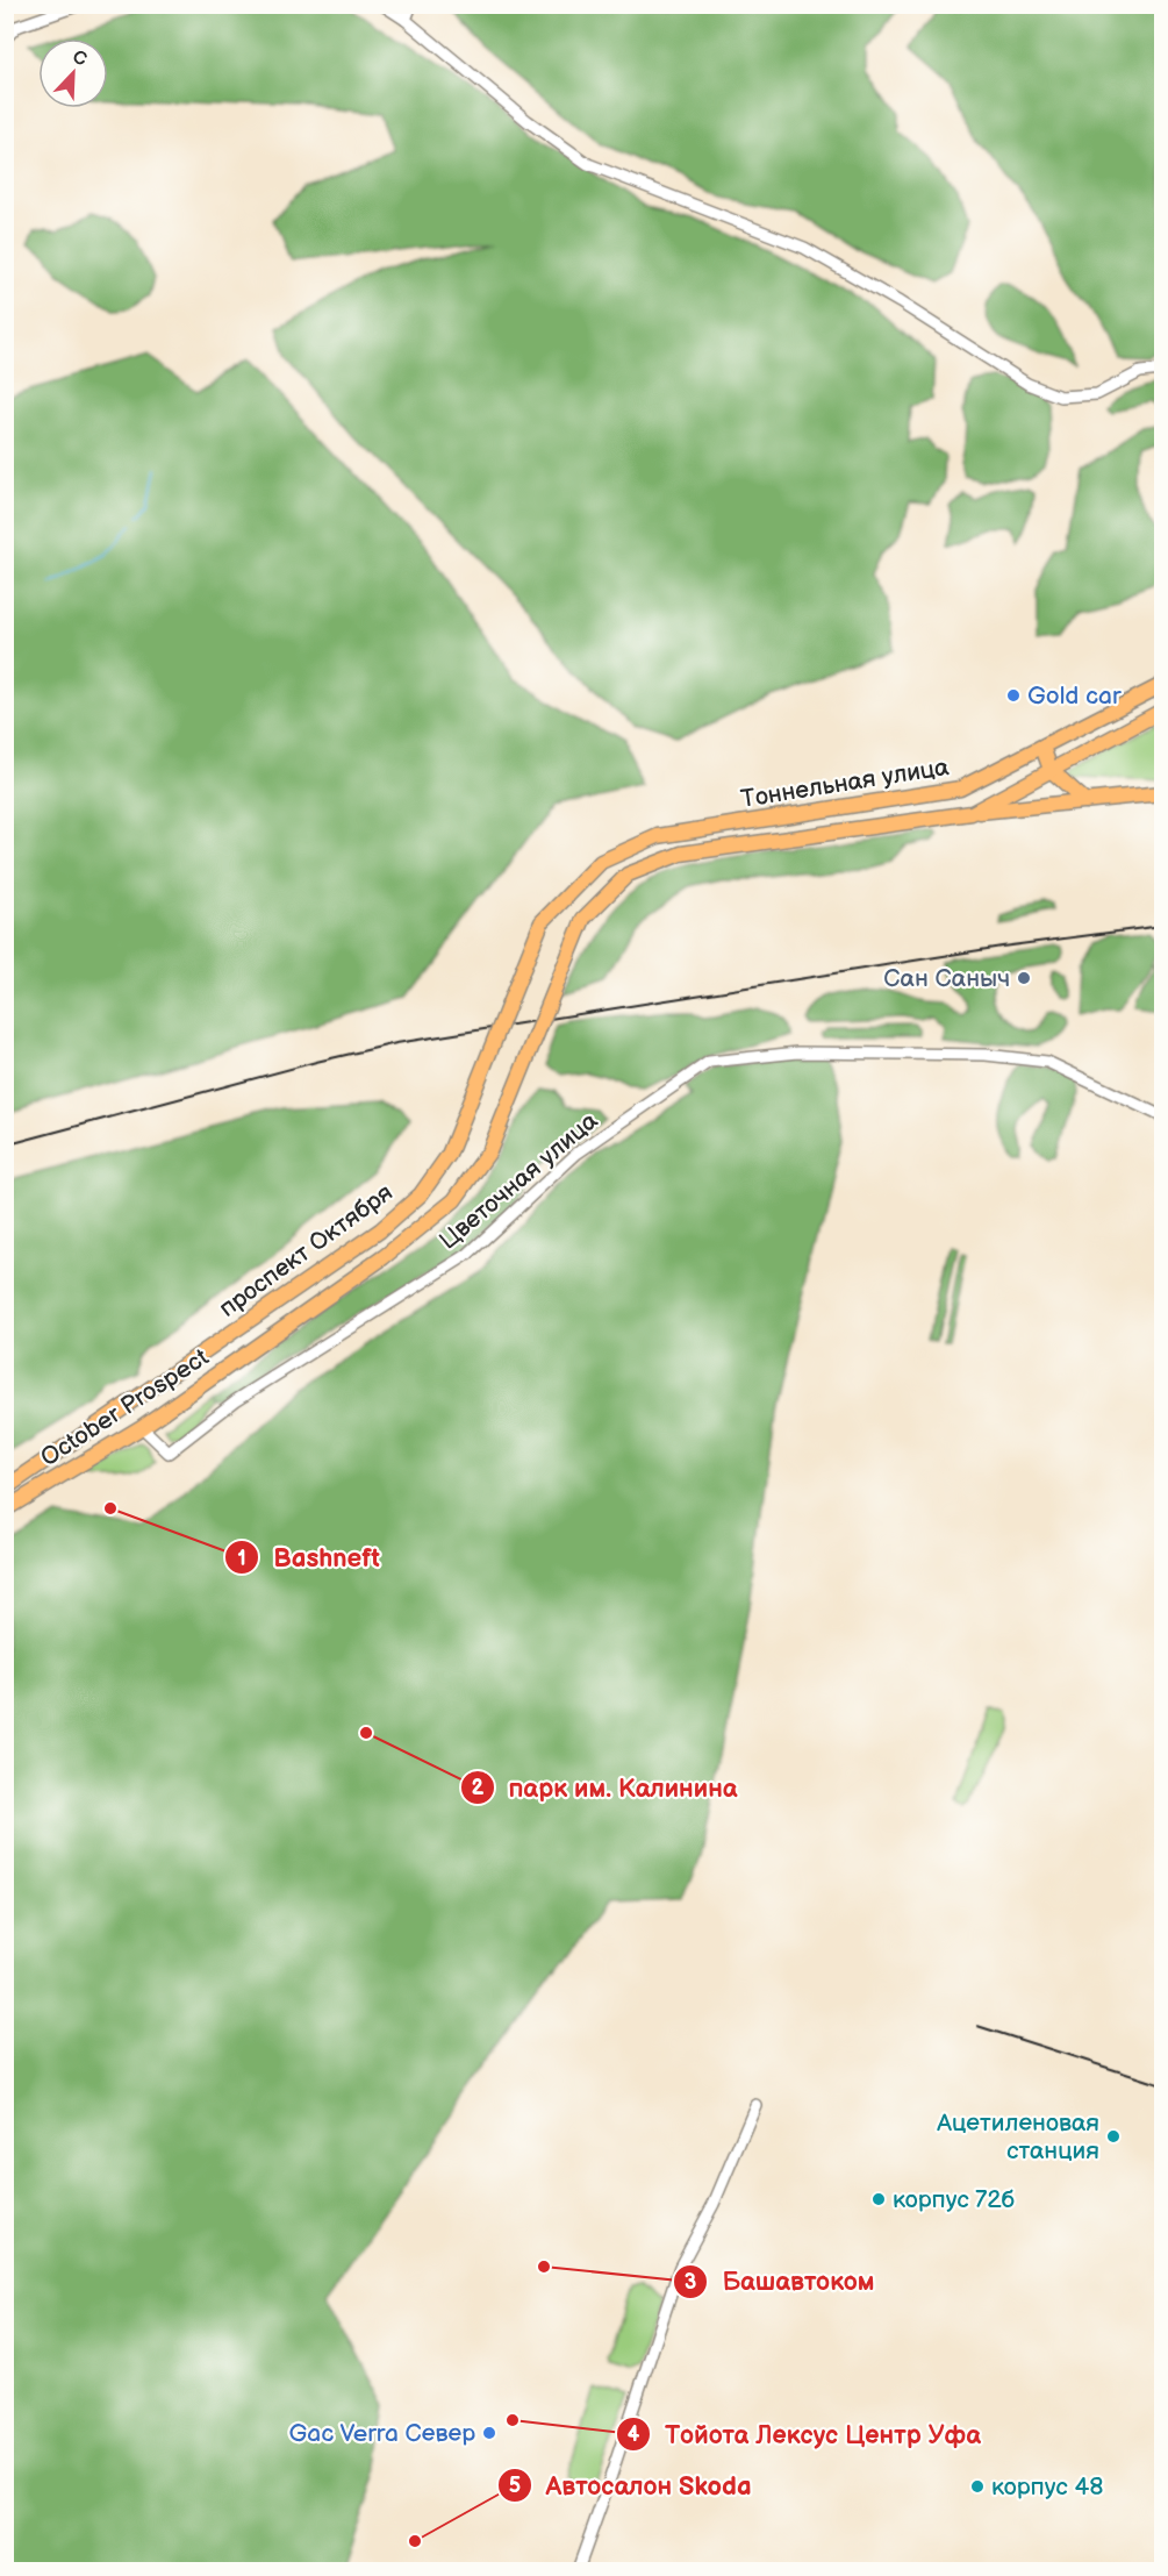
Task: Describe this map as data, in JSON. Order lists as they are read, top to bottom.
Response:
{
  "streets": {
    "main road": ["Тоннельная улица", "проспект Октября", "October Prospect"],
    "street": ["Цветочная улица"]
  },
  "crossings": [
    ["Тоннельная улица", "проспект Октября"],
    ["Тоннельная улица", "October Prospect"],
    ["Цветочная улица", "October Prospect"]
  ],
  "places": [
    "Gold car",
    "Сан Саныч",
    "Bashneft",
    "парк им. Калинина",
    "Ацетиленовая станция",
    "корпус 72б",
    "Башавтоком",
    "Тойота Лексус Центр Уфа",
    "Gac Verra Север",
    "корпус 48",
    "Автосалон Skoda"
  ],
  "north": "top right"
}
